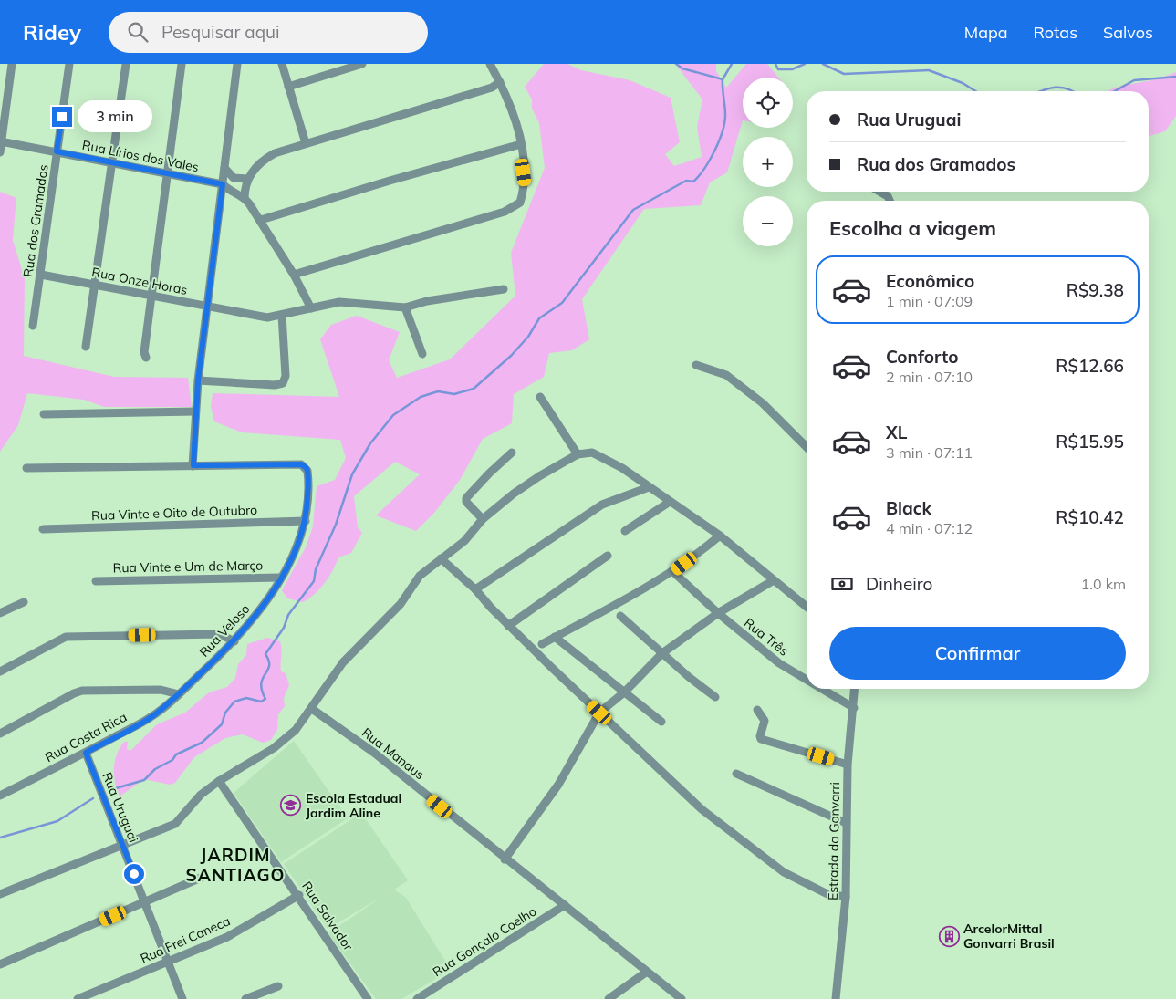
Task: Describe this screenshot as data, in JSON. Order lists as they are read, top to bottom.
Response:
{
  "streets": {
    "street": [
      "Rua Lírios dos Vales",
      "Rua dos Gramados",
      "Rua Onze Horas",
      "Rua Vinte e Oito de Outubro",
      "Rua Vinte e Um de Março",
      "Rua Veloso",
      "Rua Três",
      "Rua Costa Rica",
      "Rua Manaus",
      "Rua Uruguai",
      "Estrada da Gonvarri",
      "Rua Salvador",
      "Rua Frei Caneca",
      "Rua Gonçalo Coelho"
    ]
  },
  "crossings": [
    ["Rua Lírios dos Vales", "Rua dos Gramados"],
    ["Rua dos Gramados", "Rua Onze Horas"],
    ["Rua Vinte e Oito de Outubro", "Rua Veloso"],
    ["Rua Vinte e Um de Março", "Rua Veloso"],
    ["Rua Veloso", "Rua Costa Rica"],
    ["Rua Três", "Estrada da Gonvarri"],
    ["Rua Costa Rica", "Rua Uruguai"],
    ["Rua Manaus", "Rua Gonçalo Coelho"],
    ["Rua Uruguai", "Rua Frei Caneca"],
    ["Rua Salvador", "Rua Frei Caneca"]
  ],
  "districts": ["JARDIM SANTIAGO"],
  "places": {
    "school or university": ["Escola Estadual Jardim Aline"],
    "building": ["ArcelorMittal Gonvarri Brasil"]
  },
  "page": {
    "header": "Ridey",
    "search": "Pesquisar aqui",
    "nav": ["Mapa", "Rotas", "Salvos"],
    "map_buttons": ["+", "−"],
    "banner": ["Rua Uruguai", "Rua dos Gramados"],
    "bubble": "3 min",
    "heading": "Escolha a viagem",
    "list": [
      {
        "name": "Econômico",
        "note": "1 min · 07:09",
        "value": "R$9.38"
      },
      {
        "name": "Conforto",
        "note": "2 min · 07:10",
        "value": "R$12.66"
      },
      {
        "name": "XL",
        "note": "3 min · 07:11",
        "value": "R$15.95"
      },
      {
        "name": "Black",
        "note": "4 min · 07:12",
        "value": "R$10.42"
      }
    ],
    "pay": ["Dinheiro", "1.0 km"],
    "buttons": "Confirmar"
  }
}
